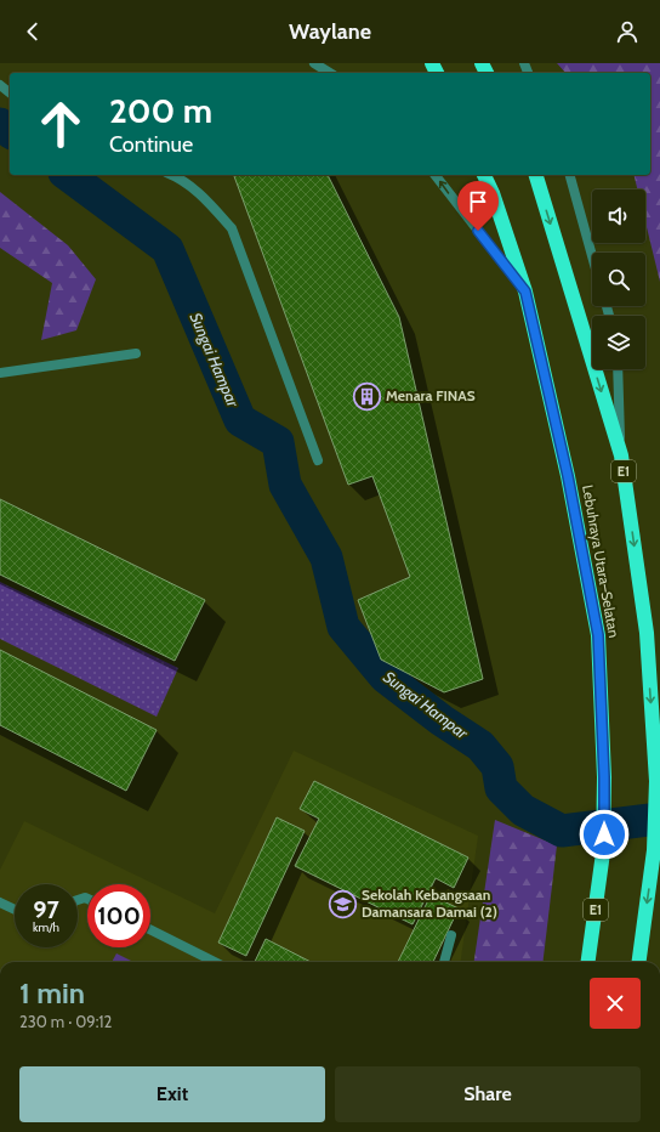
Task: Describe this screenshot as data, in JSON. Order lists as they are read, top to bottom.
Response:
{
  "streets": {
    "highway": ["E1", "Lebuhraya Utara–Selatan"]
  },
  "water": ["Sungai Hampar"],
  "places": {
    "building": ["Menara FINAS"],
    "school or university": ["Sekolah Kebangsaan Damansara Damai (2)"]
  },
  "page": {
    "header": "Waylane",
    "turn": ["200 m", "Continue"],
    "speed": "97 km/h",
    "limit": "100",
    "heading": ["1 min", "230 m · 09:12"],
    "buttons": ["Exit", "Share"]
  }
}
